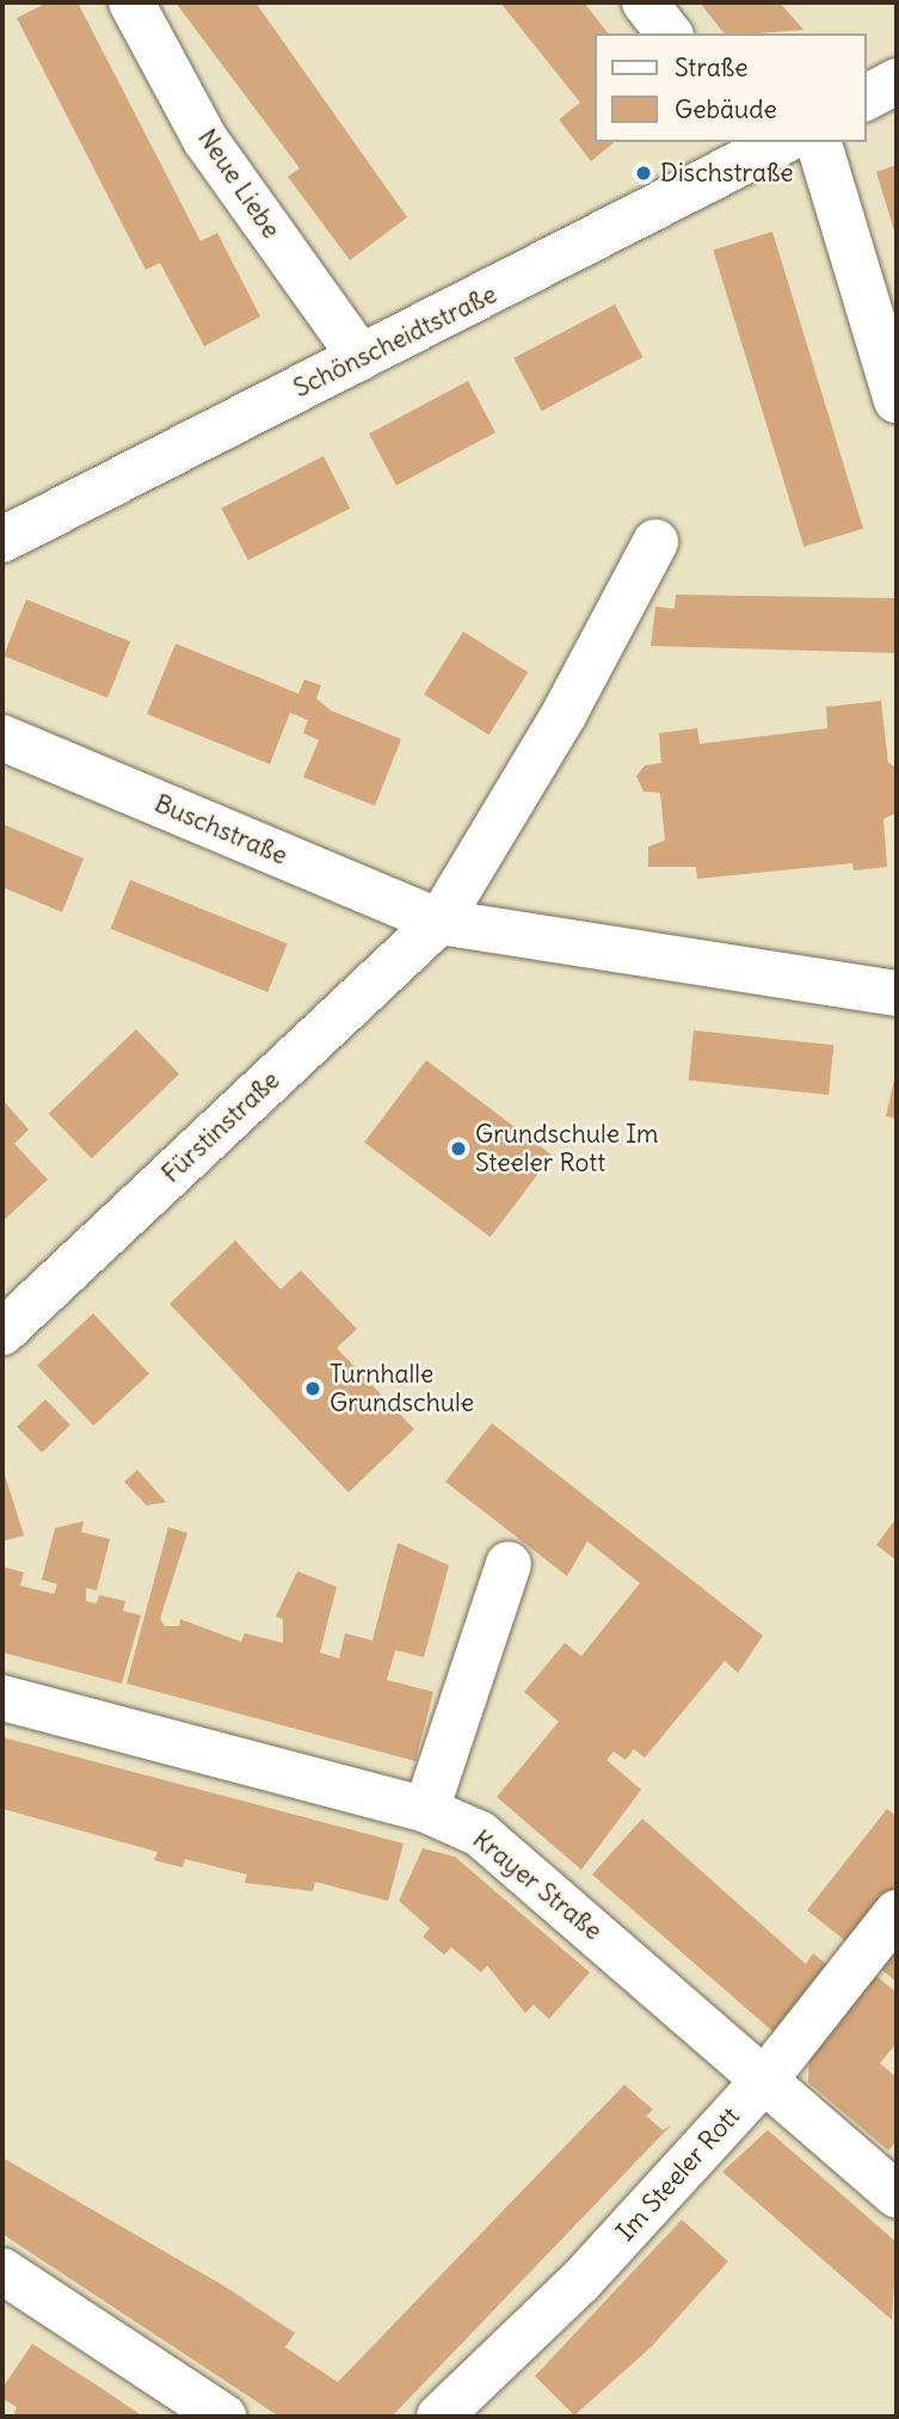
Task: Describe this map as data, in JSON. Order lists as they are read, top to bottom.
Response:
{
  "streets": {
    "street": [
      "Neue Liebe",
      "Schönscheidtstraße",
      "Buschstraße",
      "Fürstinstraße",
      "Krayer Straße",
      "Im Steeler Rott"
    ]
  },
  "crossings": [
    ["Neue Liebe", "Schönscheidtstraße"],
    ["Buschstraße", "Fürstinstraße"],
    ["Krayer Straße", "Im Steeler Rott"]
  ],
  "places": ["Dischstraße", "Grundschule Im Steeler Rott", "Turnhalle Grundschule"],
  "legend": ["Straße", "Gebäude"]
}
